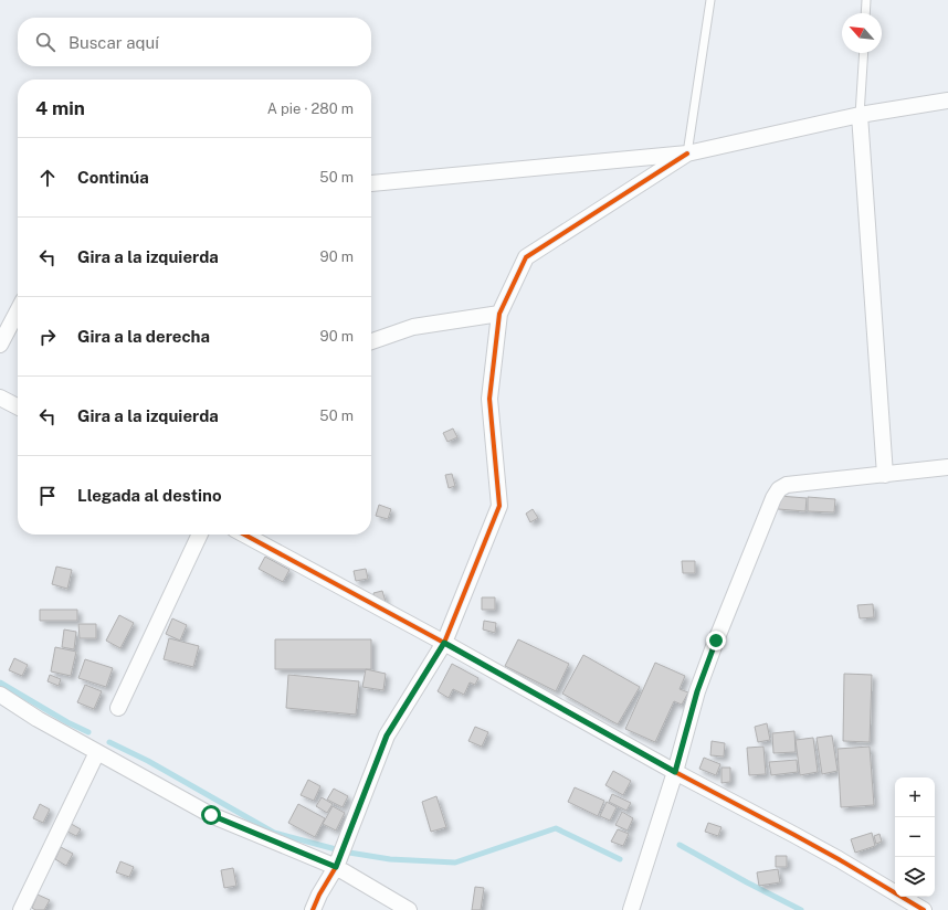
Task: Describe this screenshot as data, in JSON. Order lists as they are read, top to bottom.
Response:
{
  "north": "top left",
  "page": {
    "search": "Buscar aquí",
    "heading": ["4 min", "A pie · 280 m"],
    "list": [
      ["Continúa", "50 m"],
      ["Gira a la izquierda", "90 m"],
      ["Gira a la derecha", "90 m"],
      ["Gira a la izquierda", "50 m"],
      "Llegada al destino"
    ],
    "map_buttons": ["+", "−"]
  }
}
